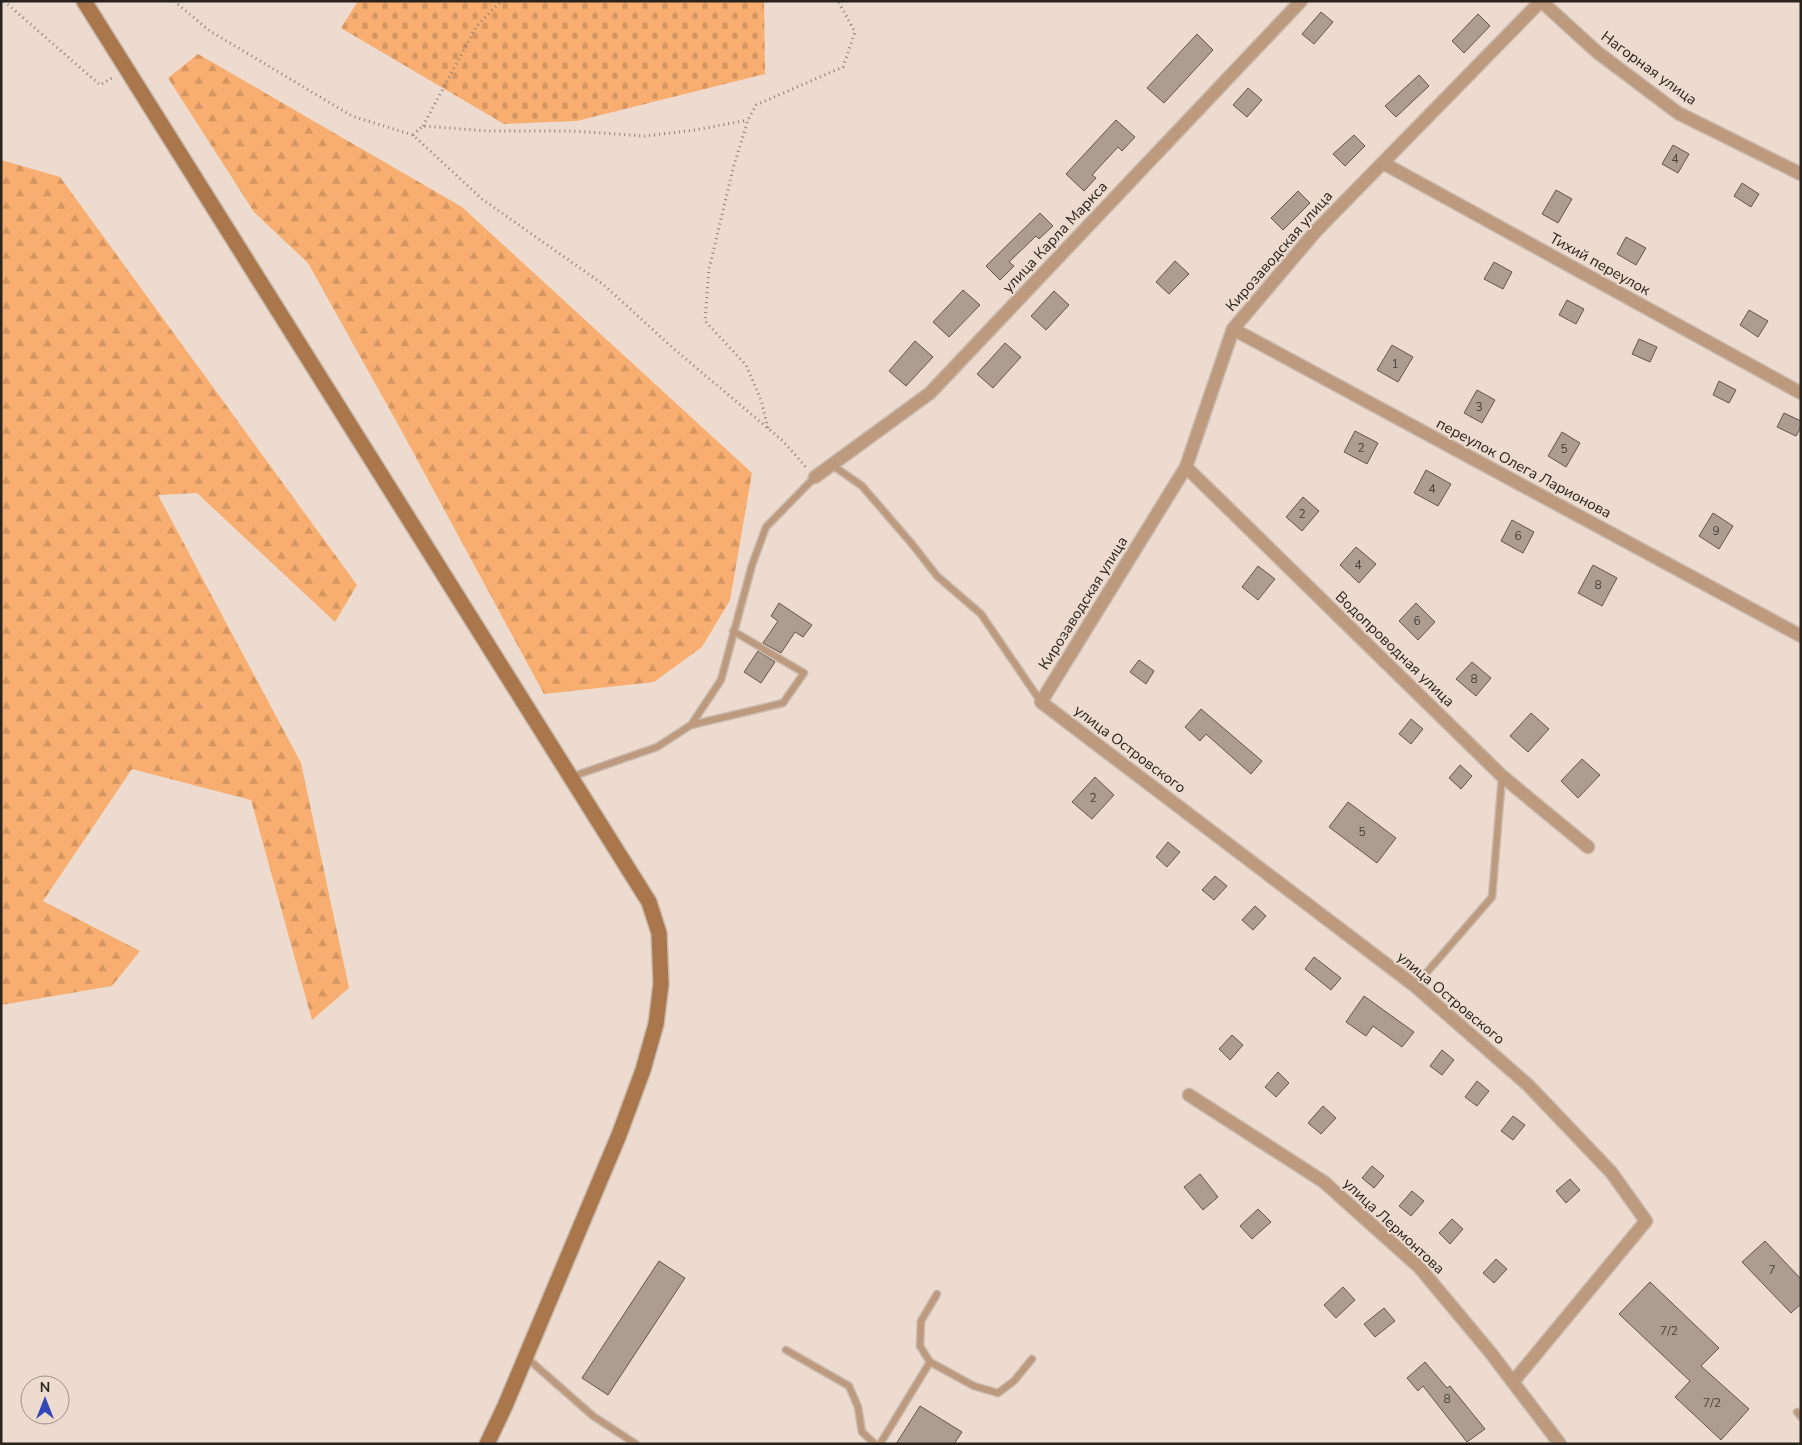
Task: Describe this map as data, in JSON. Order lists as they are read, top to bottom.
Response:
{
  "streets": {
    "street": [
      "Нагорная улица",
      "улица Карла Маркса",
      "Кирозаводская улица",
      "Тихий переулок",
      "переулок Олега Ларионова",
      "Водопроводная улица",
      "улица Островского",
      "улица Лермонтова"
    ]
  },
  "crossings": [
    ["Нагорная улица", "Кирозаводская улица"],
    ["Кирозаводская улица", "Тихий переулок"],
    ["Кирозаводская улица", "переулок Олега Ларионова"],
    ["Кирозаводская улица", "Водопроводная улица"],
    ["Кирозаводская улица", "улица Островского"],
    ["улица Островского", "улица Лермонтова"]
  ],
  "house_numbers": [
    "4",
    "1",
    "3",
    "2",
    "5",
    "4",
    "2",
    "9",
    "6",
    "4",
    "8",
    "6",
    "8",
    "2",
    "5",
    "7",
    "7/2",
    "8",
    "7/2"
  ],
  "north": "top"
}
